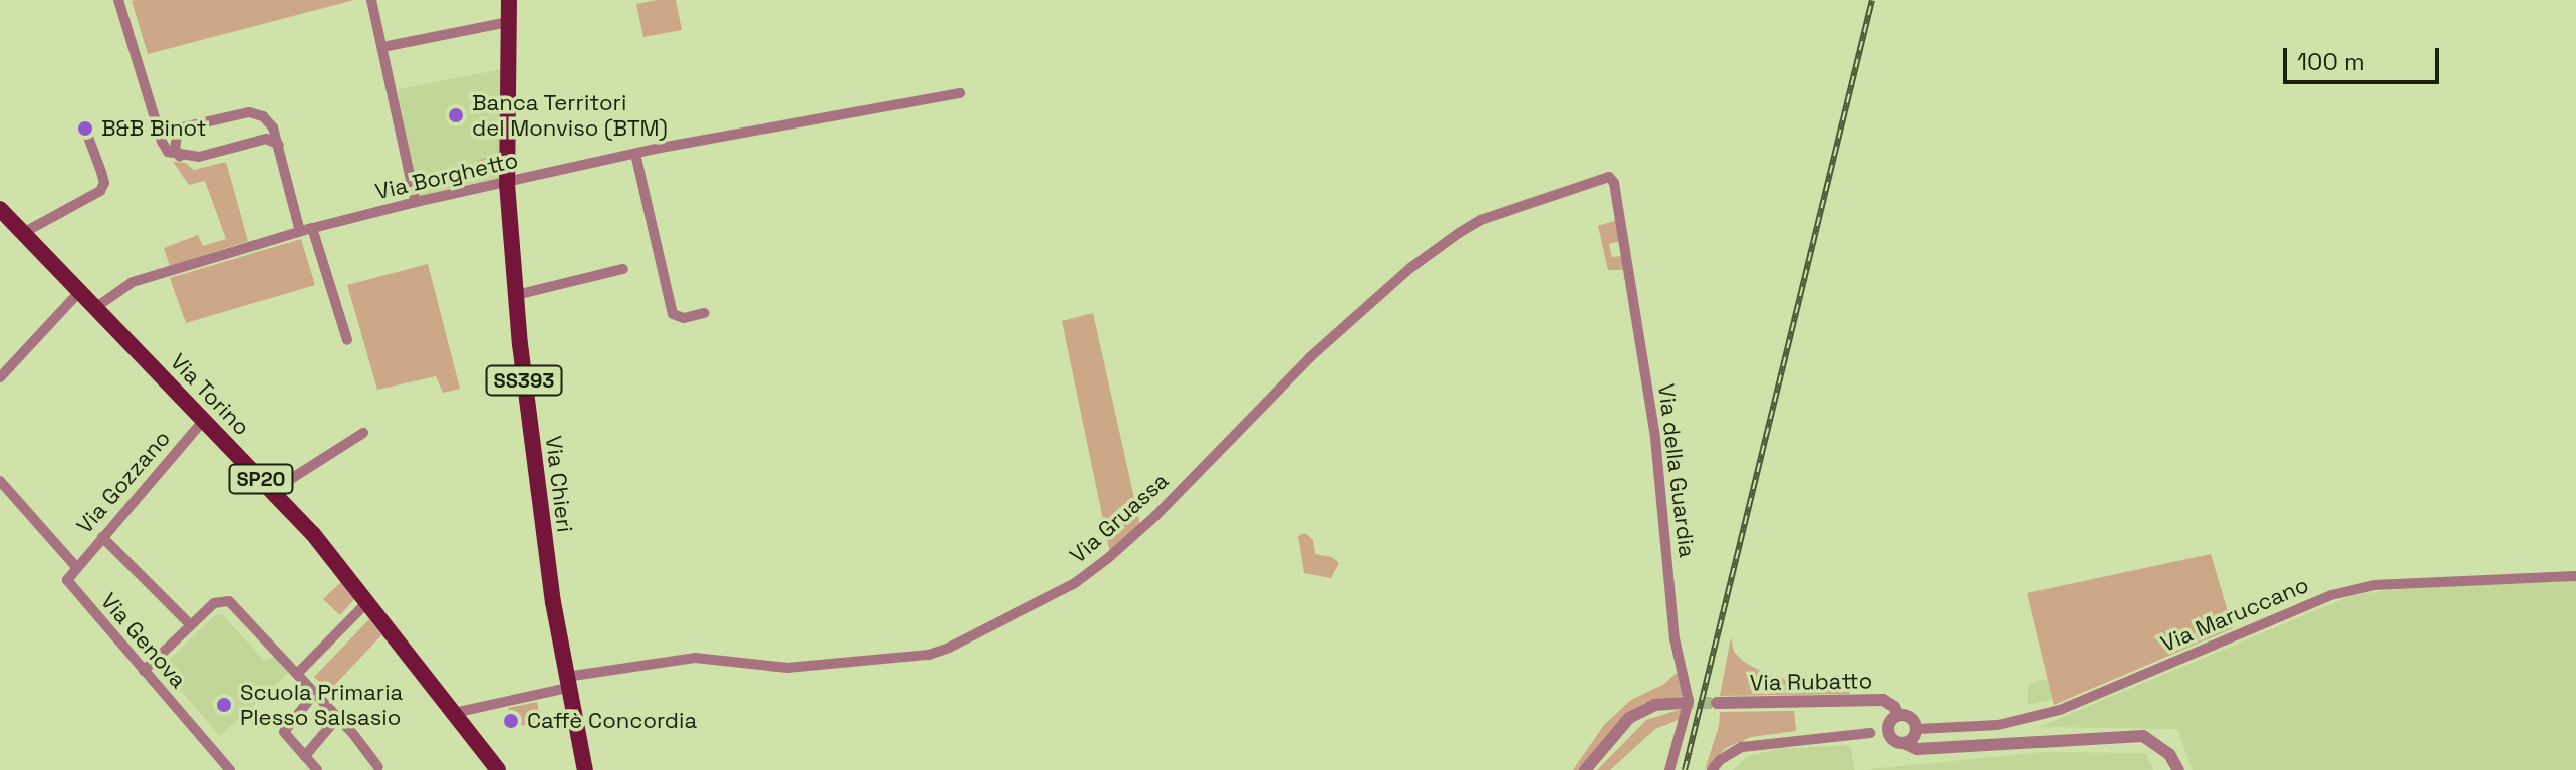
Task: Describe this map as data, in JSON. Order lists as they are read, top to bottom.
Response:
{
  "streets": {
    "main road": [
      "SS393",
      "Via Torino",
      "SP20",
      "Via Chieri"
    ],
    "street": [
      "Via Borghetto",
      "Via della Guardia",
      "Via Gozzano",
      "Via Gruassa",
      "Via Maruccano",
      "Via Genova",
      "Via Rubatto"
    ]
  },
  "crossings": [
    ["Via Borghetto", "Via Torino"],
    ["Via Borghetto", "Via Chieri"],
    ["Via Torino", "Via Gozzano"],
    ["Via Torino", "Via Gruassa"],
    ["Via della Guardia", "Via Gruassa"],
    ["Via Gozzano", "Via Genova"],
    ["Via Chieri", "Via Gruassa"],
    ["Via Maruccano", "Via Rubatto"]
  ],
  "places": [
    "Banca Territori del Monviso (BTM)",
    "B&B Binot",
    "Scuola Primaria Plesso Salsasio",
    "Caffè Concordia"
  ],
  "scale_bar": "100 m"
}
